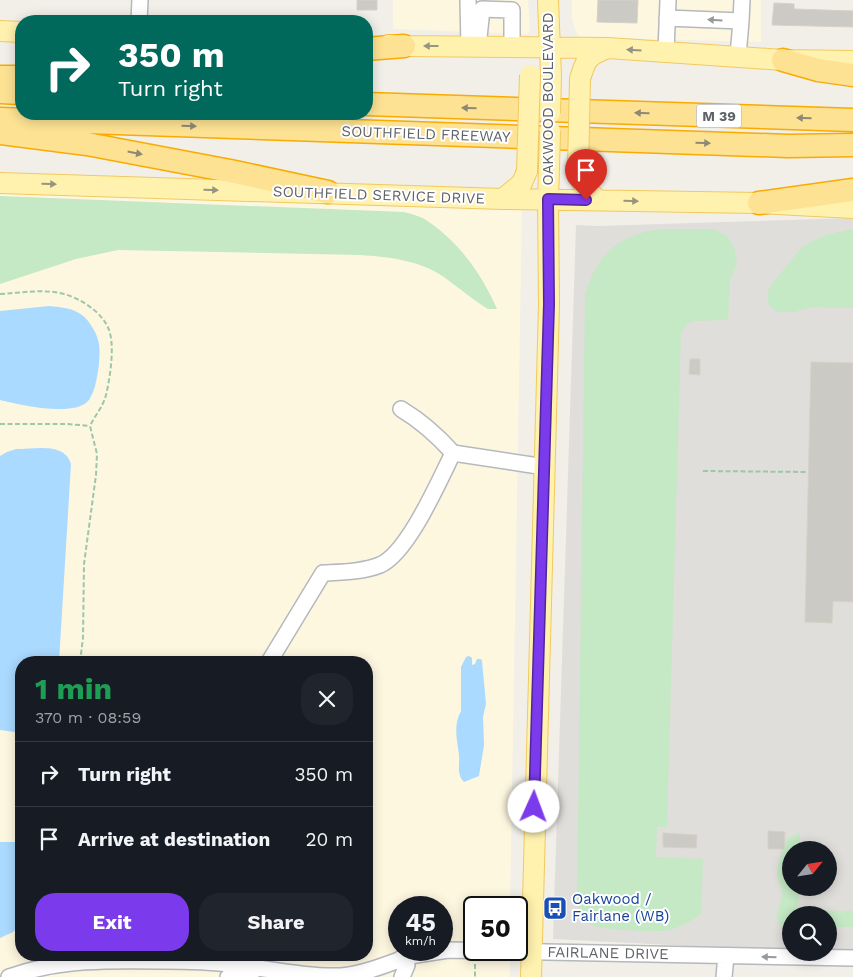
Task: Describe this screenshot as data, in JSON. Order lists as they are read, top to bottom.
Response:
{
  "streets": {
    "highway": ["M 39", "SOUTHFIELD FREEWAY"],
    "main road": ["OAKWOOD BOULEVARD", "SOUTHFIELD SERVICE DRIVE"],
    "street": ["FAIRLANE DRIVE"]
  },
  "crossings": [
    ["OAKWOOD BOULEVARD", "SOUTHFIELD SERVICE DRIVE"],
    ["OAKWOOD BOULEVARD", "FAIRLANE DRIVE"]
  ],
  "places": {
    "bus stop": ["Oakwood / Fairlane (WB)"]
  },
  "north": "top right",
  "page": {
    "turn": ["350 m", "Turn right"],
    "heading": ["1 min", "370 m · 08:59"],
    "list": [
      {
        "name": "Turn right",
        "value": "350 m"
      },
      {
        "name": "Arrive at destination",
        "value": "20 m"
      }
    ],
    "buttons": ["Exit", "Share"],
    "speed": "45 km/h",
    "limit": "50"
  }
}
